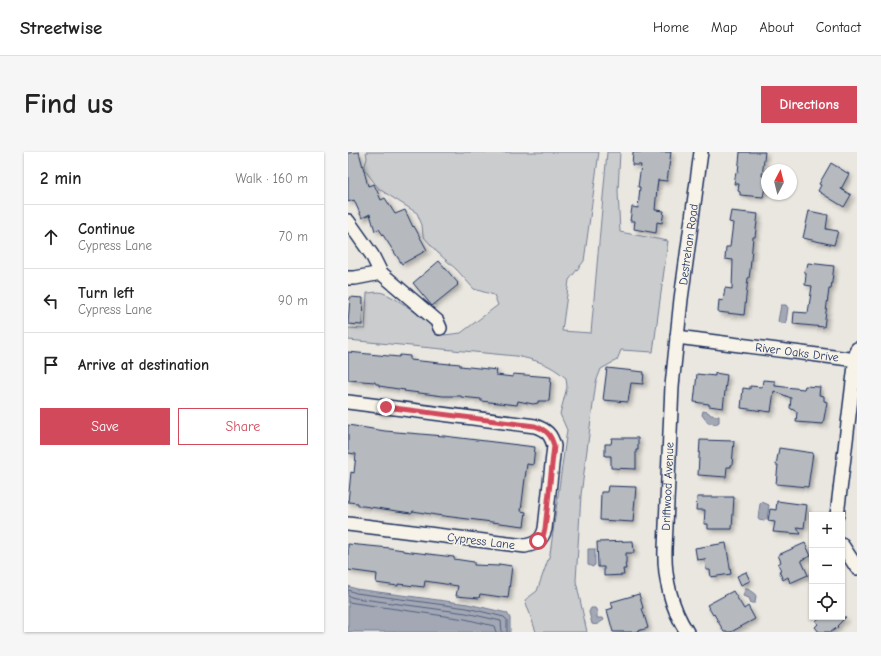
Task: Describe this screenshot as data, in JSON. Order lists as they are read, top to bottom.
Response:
{
  "streets": {
    "street": [
      "Destrehan Road",
      "River Oaks Drive",
      "Driftwood Avenue",
      "Cypress Lane"
    ]
  },
  "crossings": [
    ["Destrehan Road", "River Oaks Drive"],
    ["Destrehan Road", "Driftwood Avenue"],
    ["River Oaks Drive", "Driftwood Avenue"]
  ],
  "north": "top",
  "page": {
    "header": "Streetwise",
    "nav": [
      "Home",
      "Map",
      "About",
      "Contact"
    ],
    "buttons": [
      "Directions",
      ["Save", "Share"]
    ],
    "title": "Find us",
    "heading": ["2 min", "Walk · 160 m"],
    "list": [
      ["Continue", "Cypress Lane", "70 m"],
      ["Turn left", "Cypress Lane", "90 m"],
      "Arrive at destination"
    ],
    "map_buttons": ["+", "−"]
  }
}
